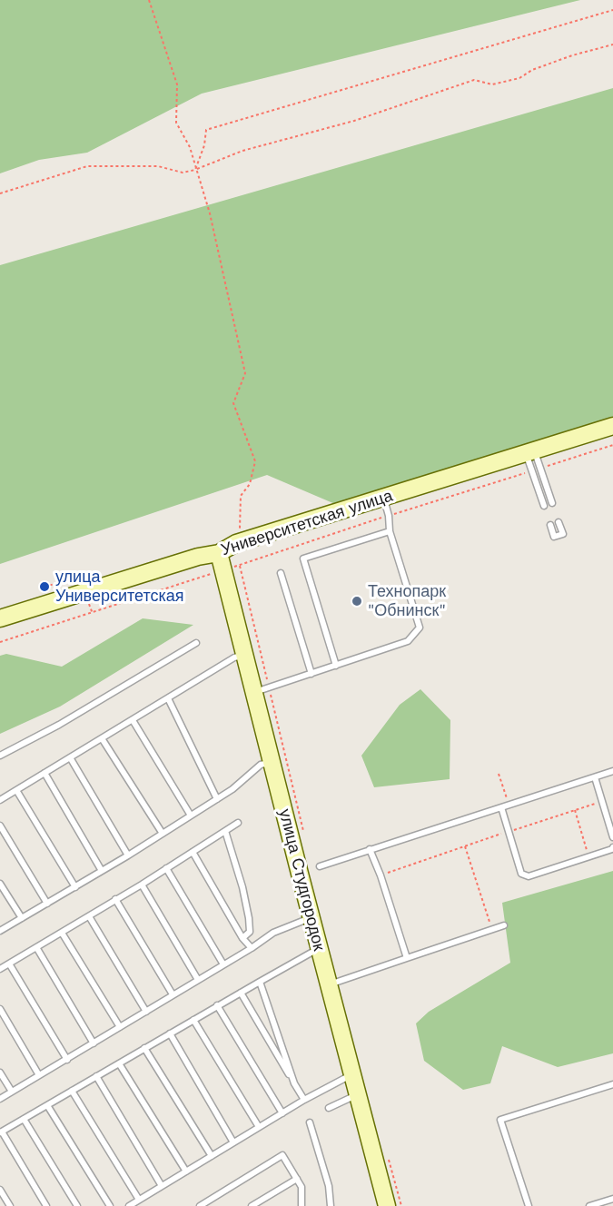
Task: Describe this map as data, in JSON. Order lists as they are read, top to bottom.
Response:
{
  "streets": {
    "street": ["Университетская улица", "улица Студгородок"]
  },
  "crossings": [
    ["Университетская улица", "улица Студгородок"]
  ],
  "places": ["улица Университетская", "Технопарк \"Обнинск\""]
}
